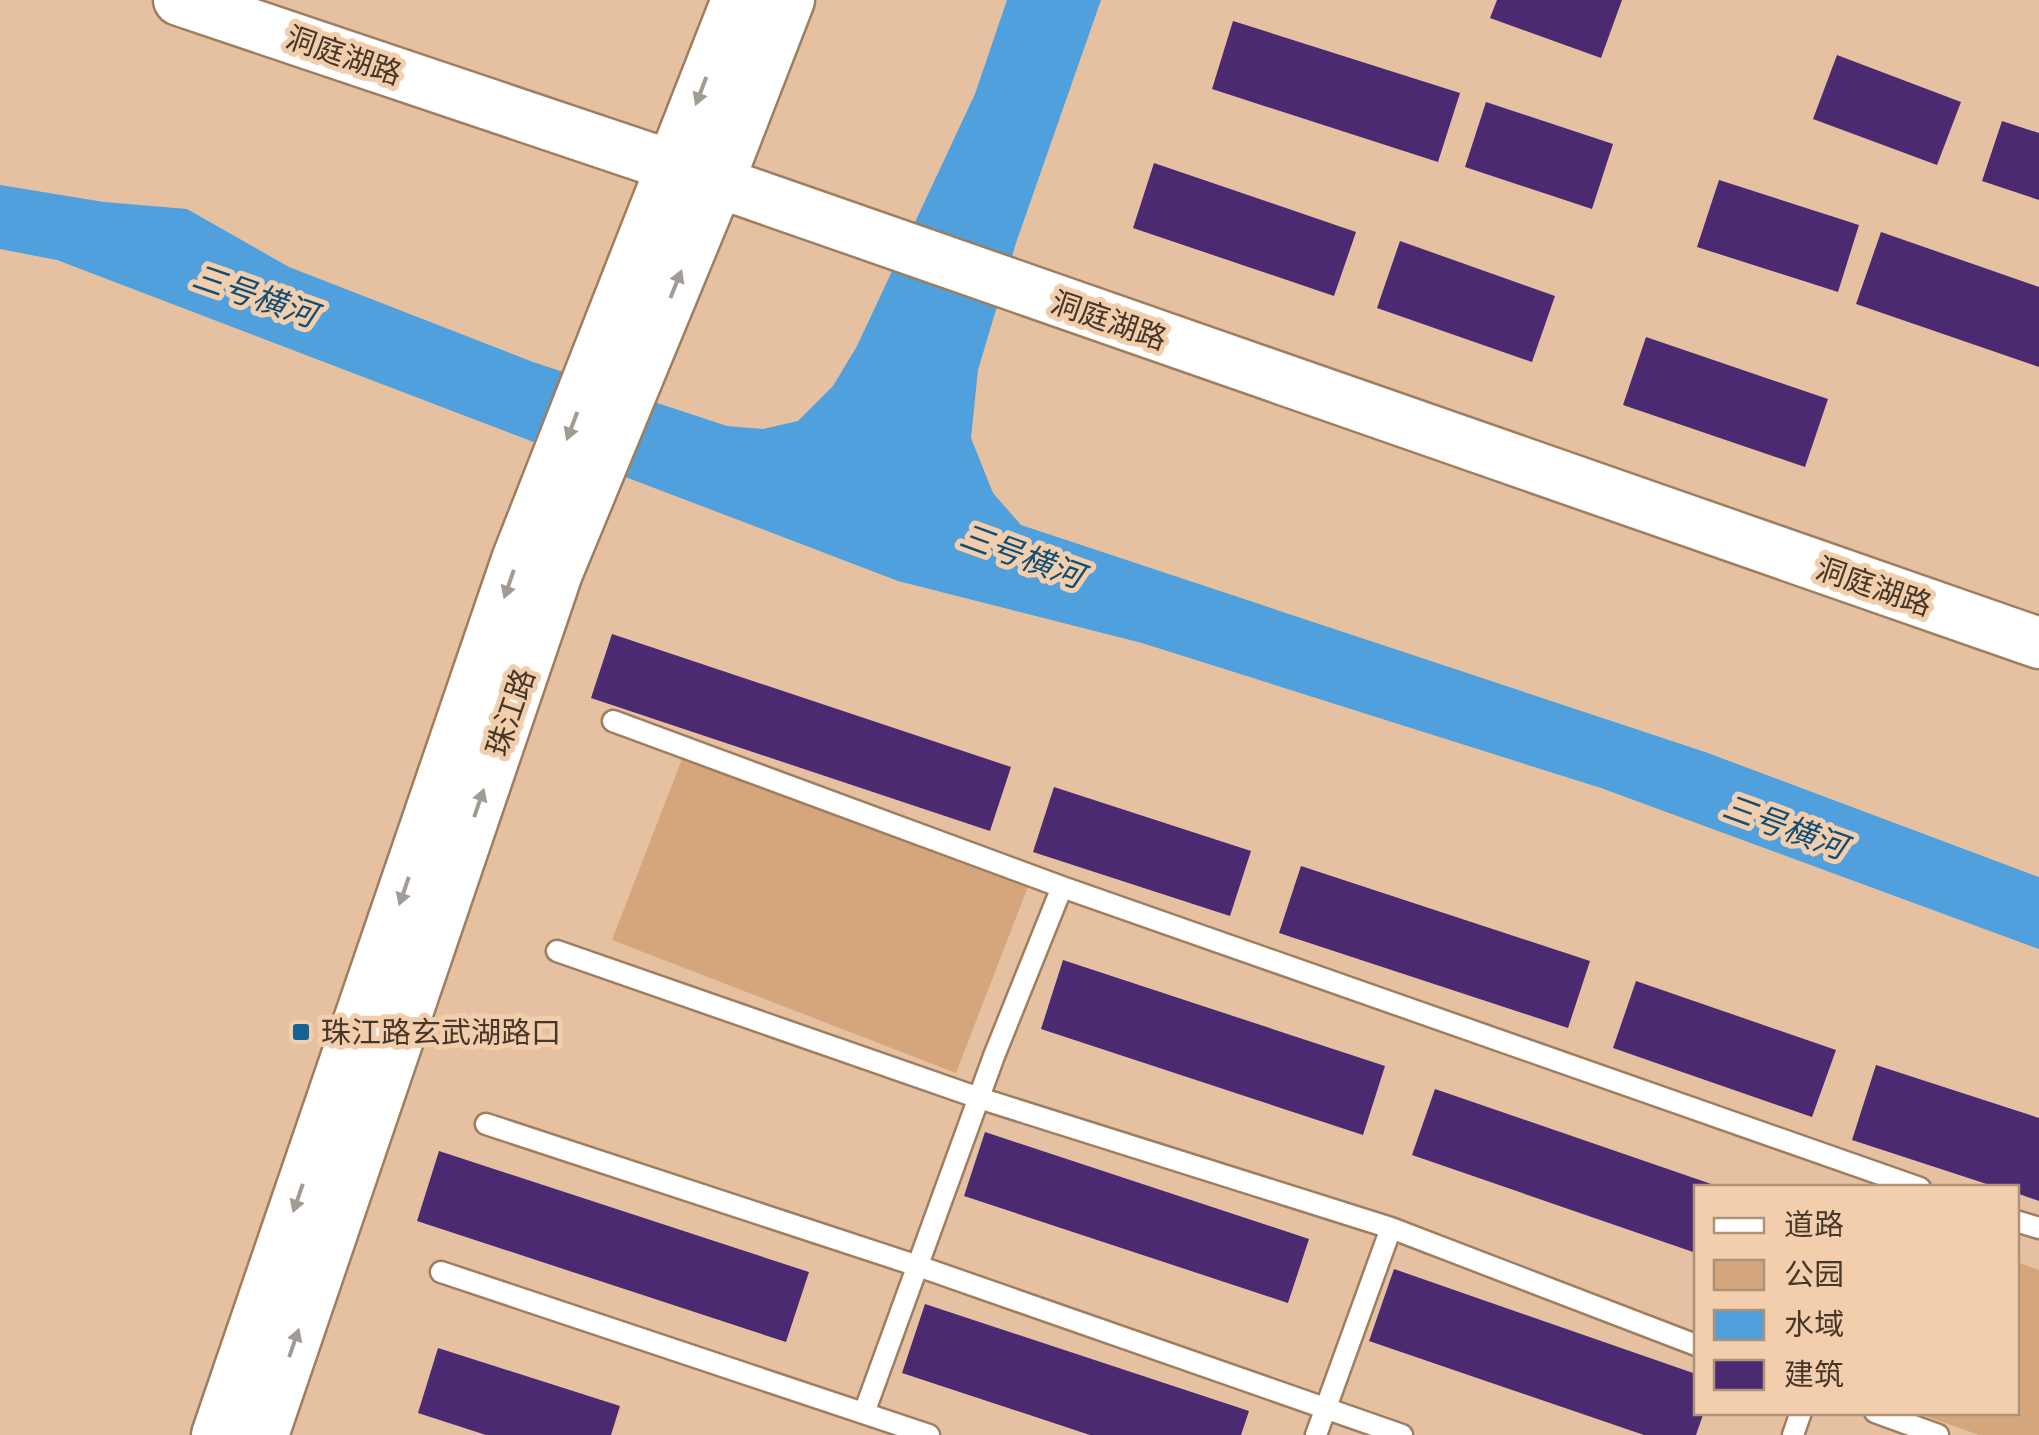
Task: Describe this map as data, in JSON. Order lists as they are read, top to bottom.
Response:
{
  "streets": {
    "street": ["洞庭湖路", "珠江路"]
  },
  "crossings": [
    ["洞庭湖路", "珠江路"]
  ],
  "water": ["三号横河"],
  "places": {
    "transit": ["珠江路玄武湖路口"]
  },
  "legend": [
    "道路",
    "公园",
    "水域",
    "建筑"
  ]
}
